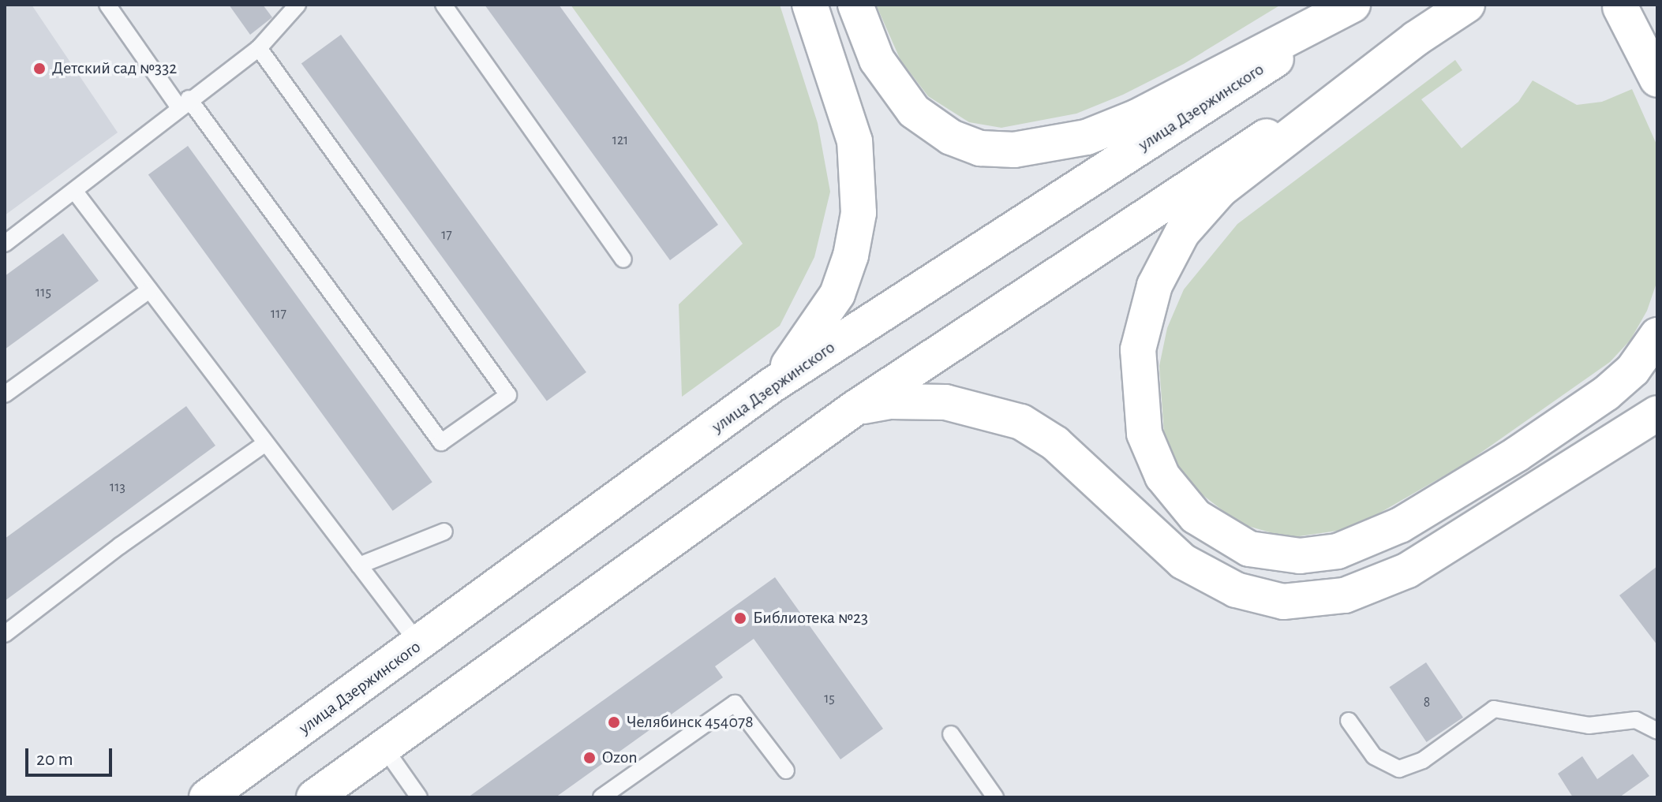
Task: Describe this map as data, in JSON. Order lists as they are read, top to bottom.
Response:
{
  "streets": {
    "main road": ["улица Дзержинского"]
  },
  "places": [
    "Детский cад №332",
    "Библиотека №23",
    "Челябинск 454078",
    "Ozon"
  ],
  "house_numbers": [
    "121",
    "17",
    "115",
    "117",
    "113",
    "15",
    "8"
  ],
  "scale_bar": "20 m"
}
